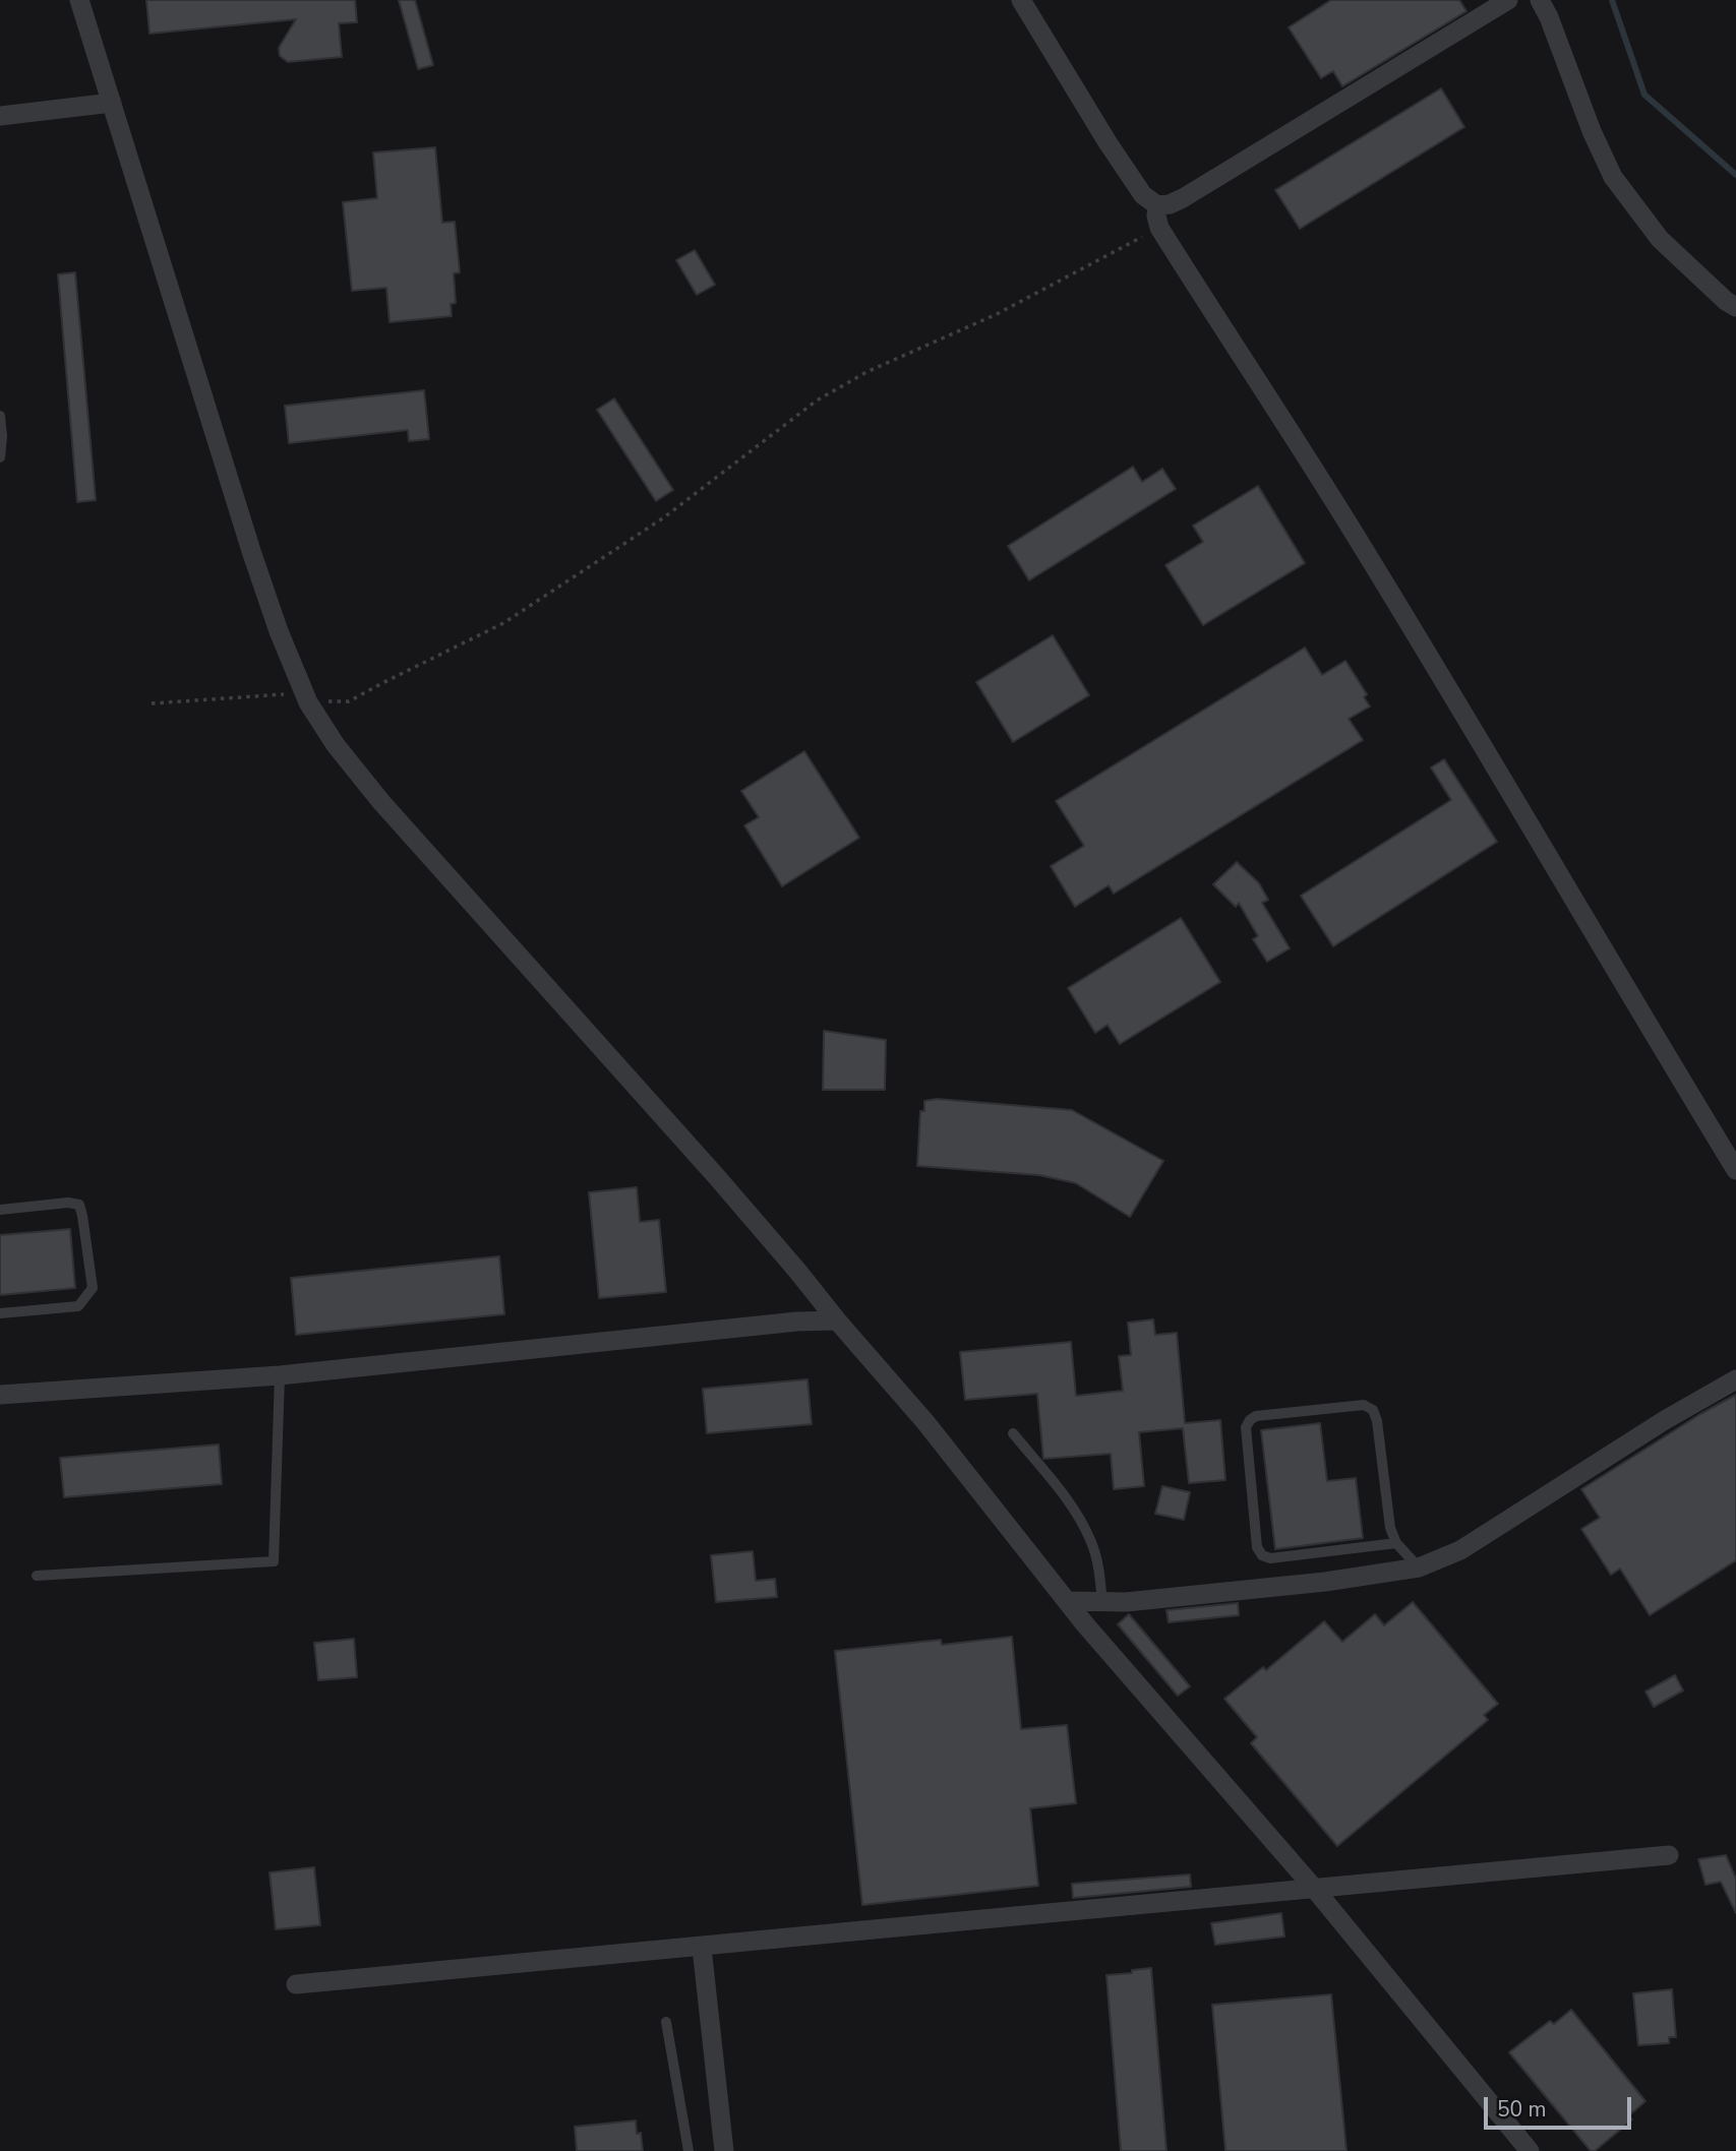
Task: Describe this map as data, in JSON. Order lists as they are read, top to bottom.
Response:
{
  "scale_bar": "50 m"
}
